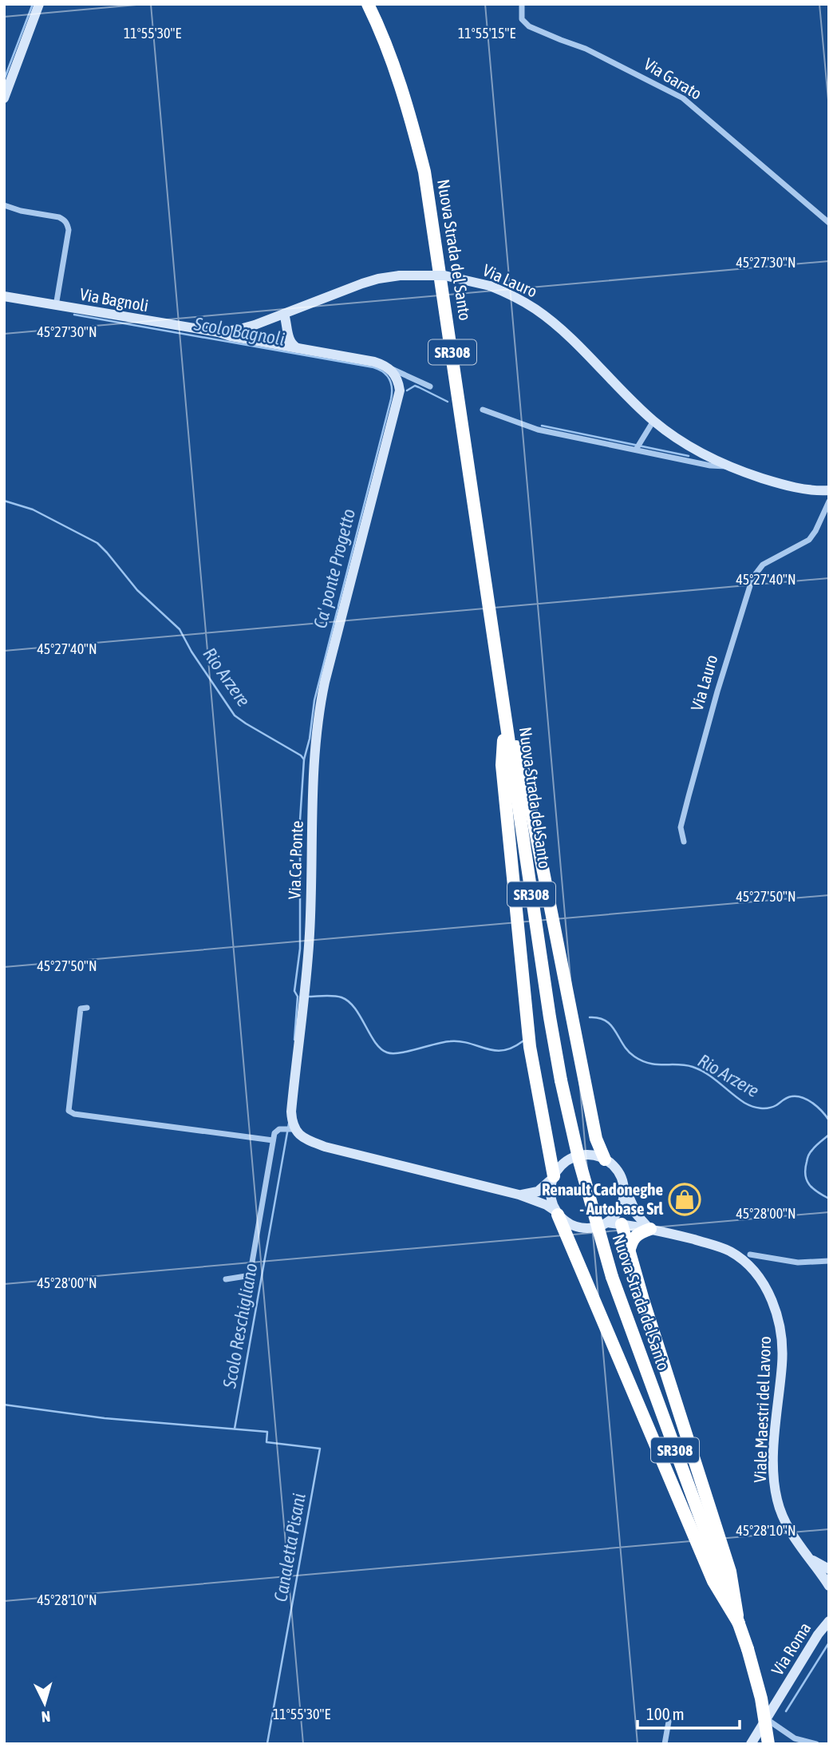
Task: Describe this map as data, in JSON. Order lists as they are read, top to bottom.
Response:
{
  "streets": {
    "highway": ["Nuova Strada del Santo", "SR308"],
    "street": [
      "Via Garato",
      "Via Lauro",
      "Via Bagnoli",
      "Via Ca' Ponte",
      "Viale Maestri del Lavoro",
      "Via Roma"
    ]
  },
  "crossings": [
    ["Via Lauro", "Via Bagnoli"]
  ],
  "water": [
    "Scolo Bagnoli",
    "Ca' ponte Progetto",
    "Rio Arzere",
    "Scolo Reschigliano",
    "Canaletta Pisani"
  ],
  "places": {
    "shop": ["Renault Cadoneghe - Autobase Srl"]
  },
  "scale_bar": "100 m",
  "north": "bottom",
  "coordinates": [
    "11°55'30\"E",
    "11°55'15\"E",
    "45°27'30\"N",
    "45°27'40\"N",
    "45°27'50\"N",
    "45°28'00\"N",
    "45°28'10\"N"
  ]
}
